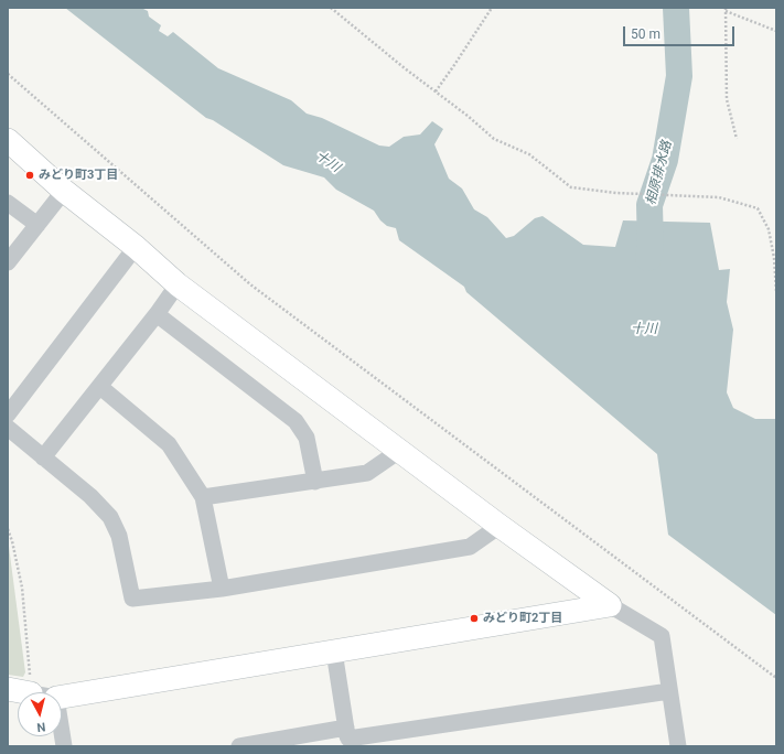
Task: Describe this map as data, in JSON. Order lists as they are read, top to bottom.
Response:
{
  "water": ["十川", "相原排水路"],
  "places": ["みどり町3丁目", "みどり町2丁目"],
  "scale_bar": "50 m",
  "north": "bottom"
}
